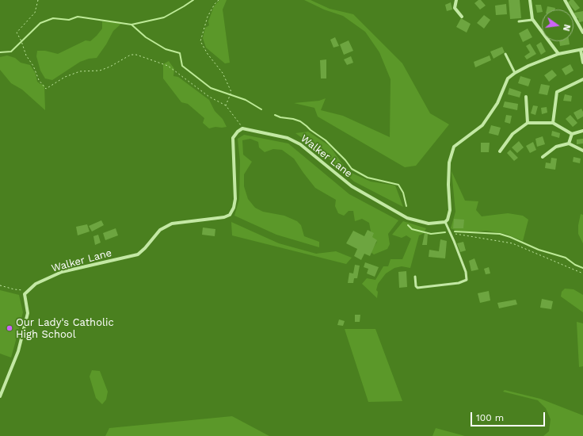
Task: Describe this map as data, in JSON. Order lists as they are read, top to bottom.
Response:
{
  "streets": {
    "street": ["Walker Lane"]
  },
  "places": ["Our Lady's Catholic High School"],
  "scale_bar": "100 m",
  "north": "right"
}
